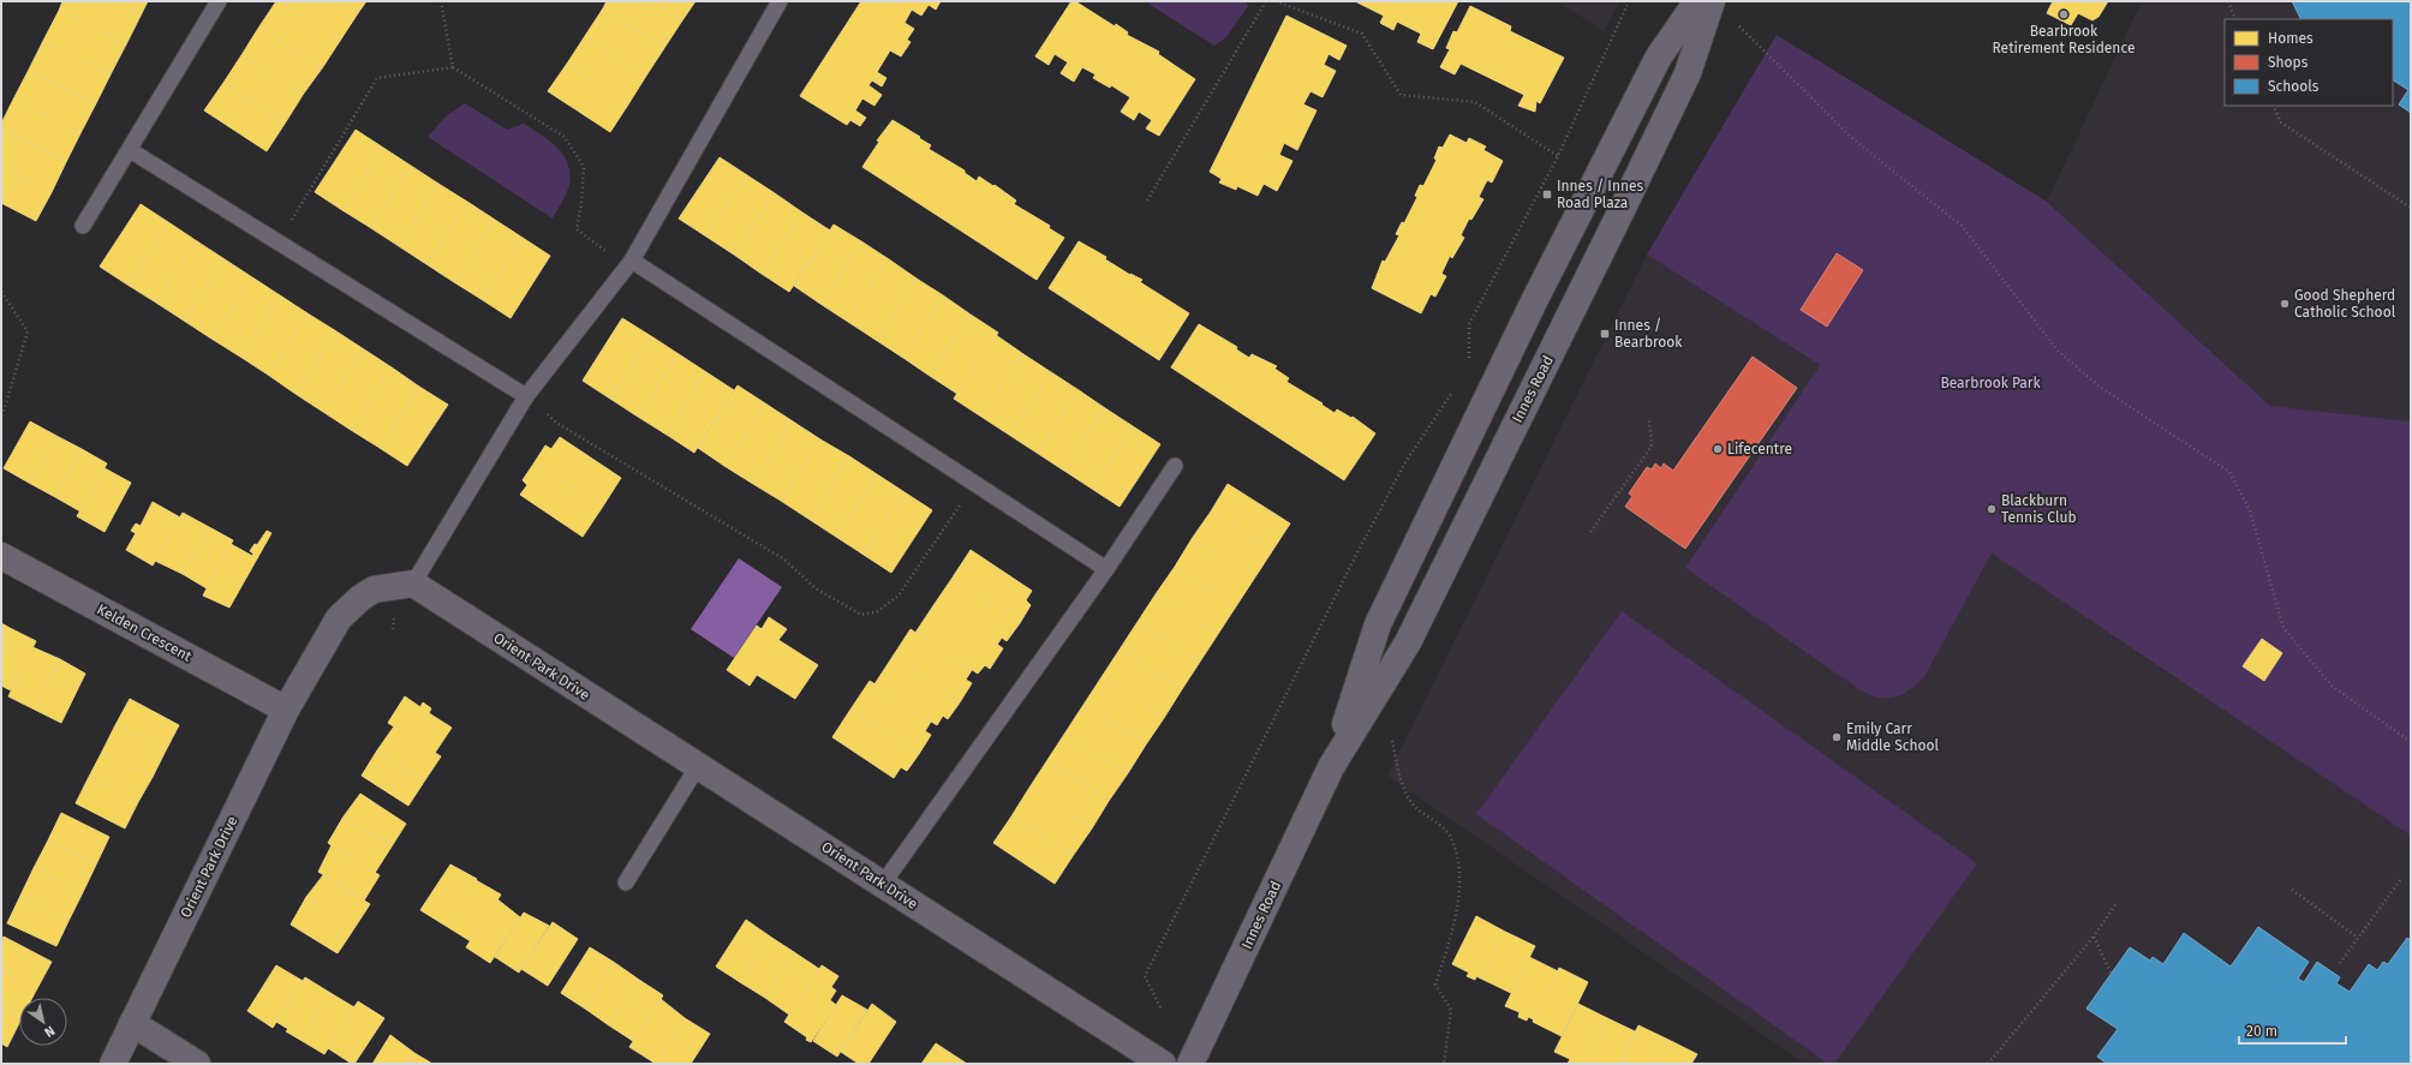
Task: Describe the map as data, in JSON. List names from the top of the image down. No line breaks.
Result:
{"streets":{"street":["Innes Road","Kelden Crescent","Orient Park Drive"]},"crossings":[["Kelden Crescent","Orient Park Drive"]],"parks":["Bearbrook Park"],"places":{"other":["Bearbrook Retirement Residence","Good Shepherd Catholic School","Lifecentre","Blackburn Tennis Club","Emily Carr Middle School"],"transit":["Innes / Innes Road Plaza","Innes / Bearbrook"]},"legend":["Homes","Shops","Schools"],"scale_bar":"20 m","north":"bottom right"}
